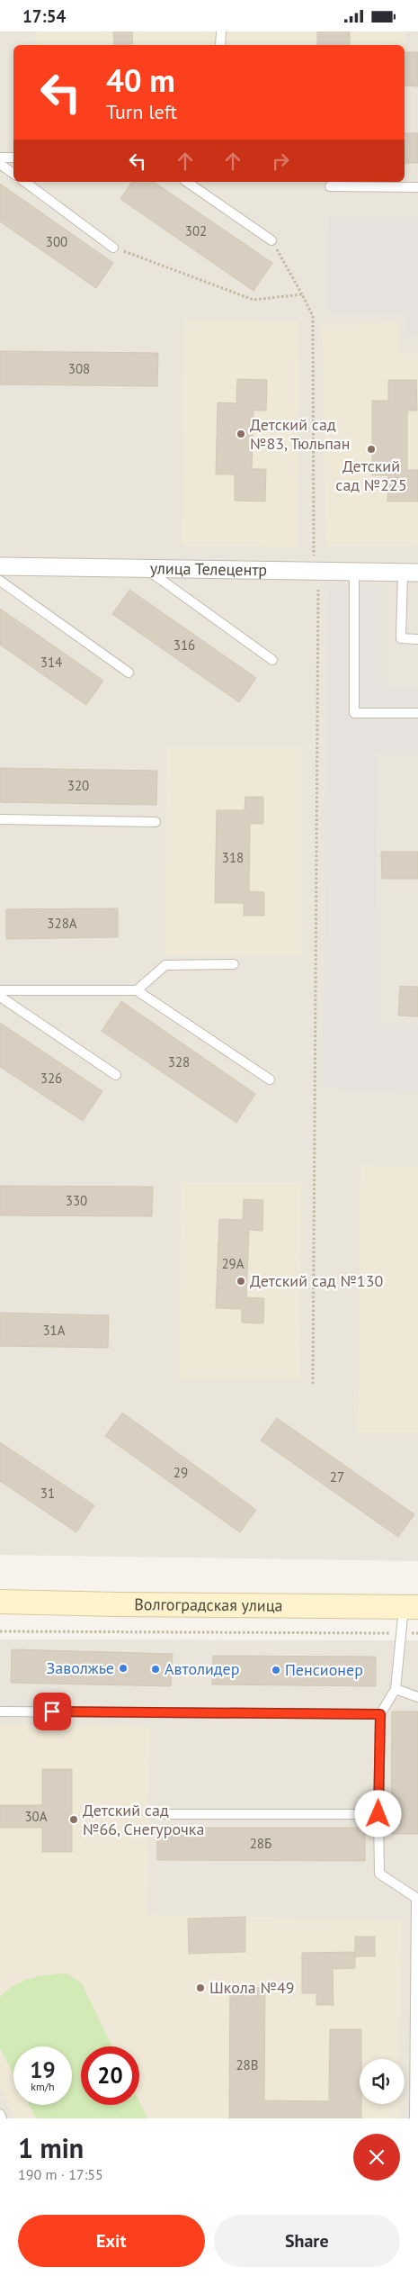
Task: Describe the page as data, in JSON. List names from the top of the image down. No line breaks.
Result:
{"streets":{"main road":["Волгоградская улица"],"street":["улица Телецентр"]},"places":["Детский сад №83, Тюльпан","Детский сад №225","Детский сад №130","Заволжье","Автолидер","Пенсионер","Детский сад №66, Снегурочка","Школа №49"],"house_numbers":["302","300","308","316","314","320","318","328А","328","326","330","29А","31А","29","27","31","30А","28Б","28В"],"page":{"status":"17:54","turn":["40 m","Turn left"],"speed":"19 km/h","limit":"20","heading":["1 min","190 m · 17:55"],"buttons":["Exit","Share"]}}
